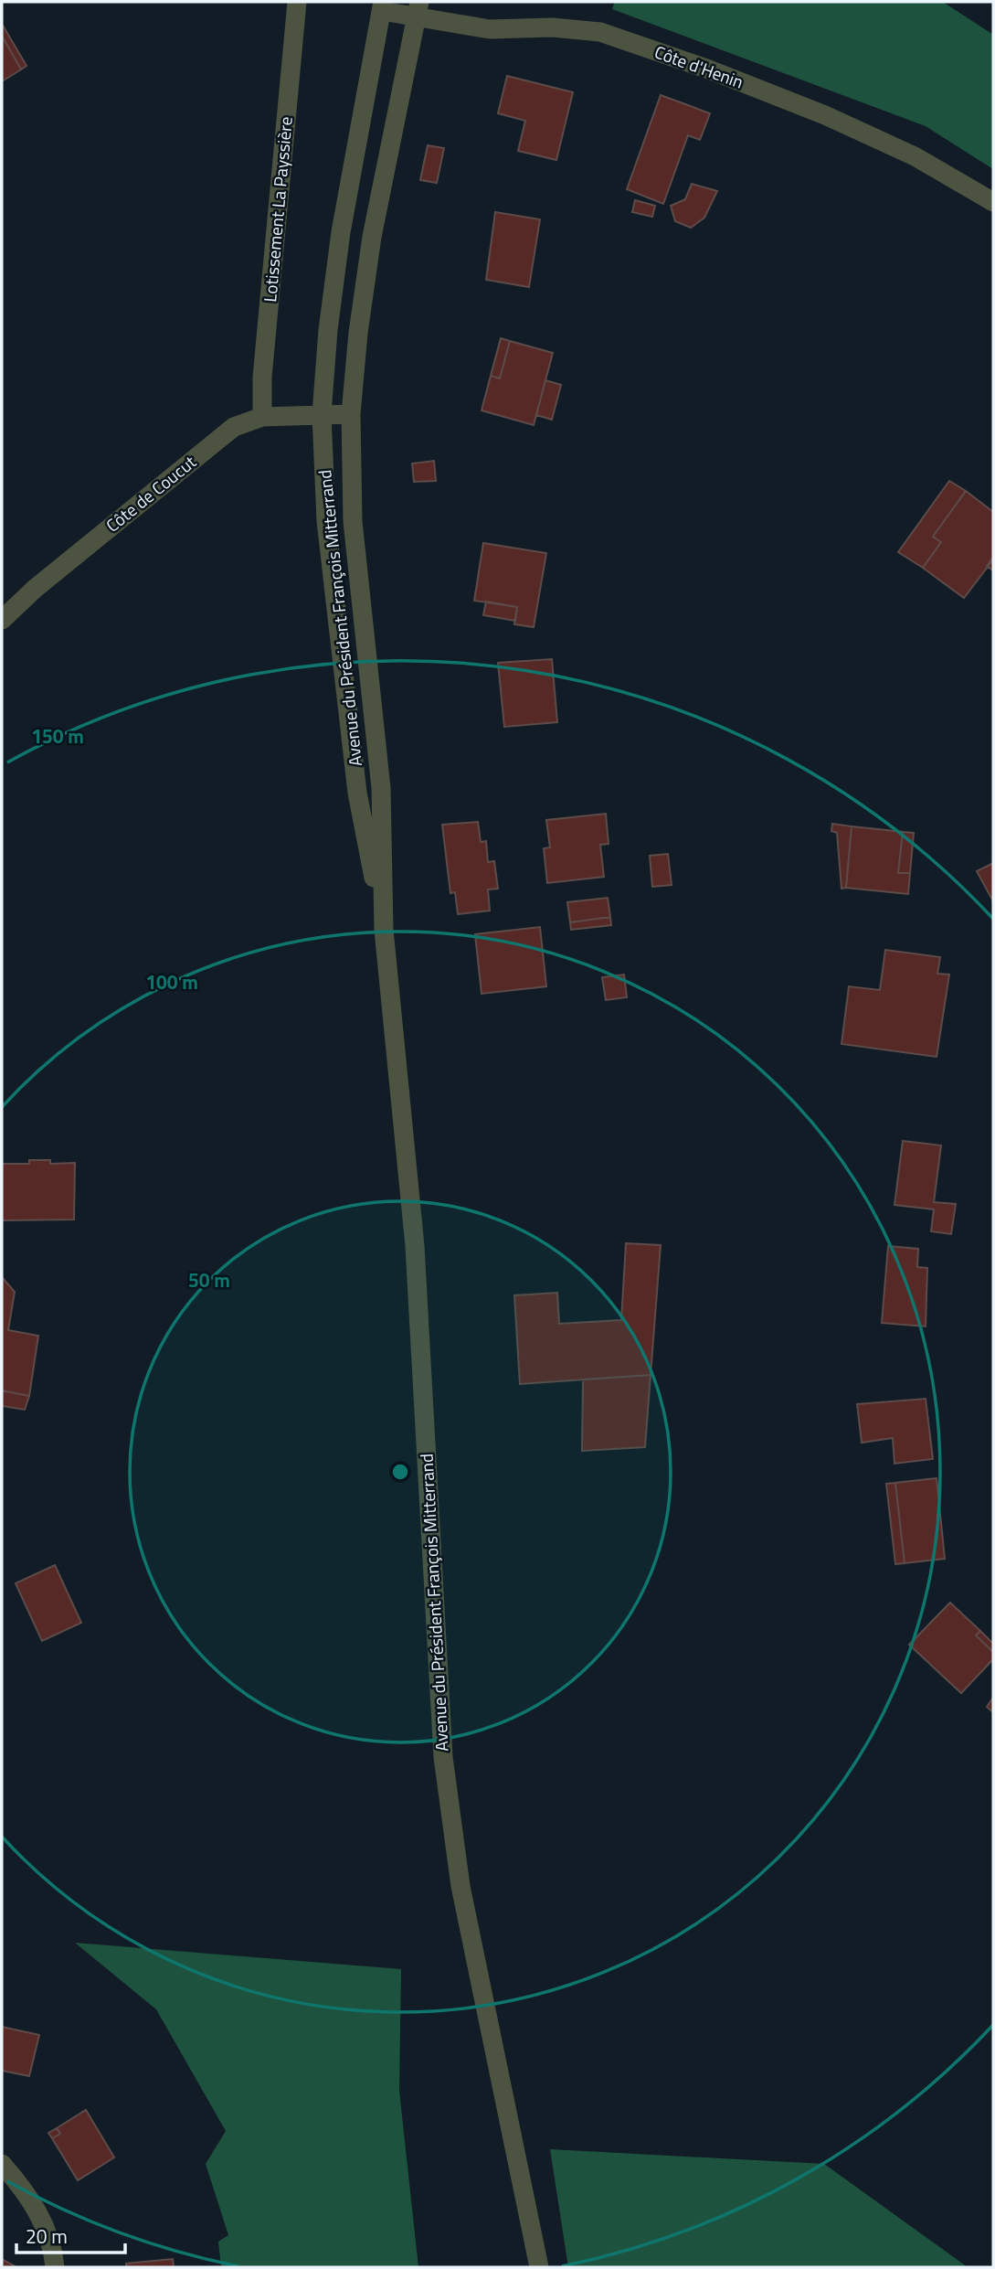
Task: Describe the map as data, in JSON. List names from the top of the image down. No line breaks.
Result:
{"streets":{"street":["Côte d'Henin","Lotissement La Payssière","Côte de Coucut","Avenue du Président François Mitterrand"]},"crossings":[["Côte d'Henin","Avenue du Président François Mitterrand"],["Lotissement La Payssière","Côte de Coucut"],["Côte de Coucut","Avenue du Président François Mitterrand"]],"scale_bar":"20 m","rings":["150 m","100 m","50 m"]}
